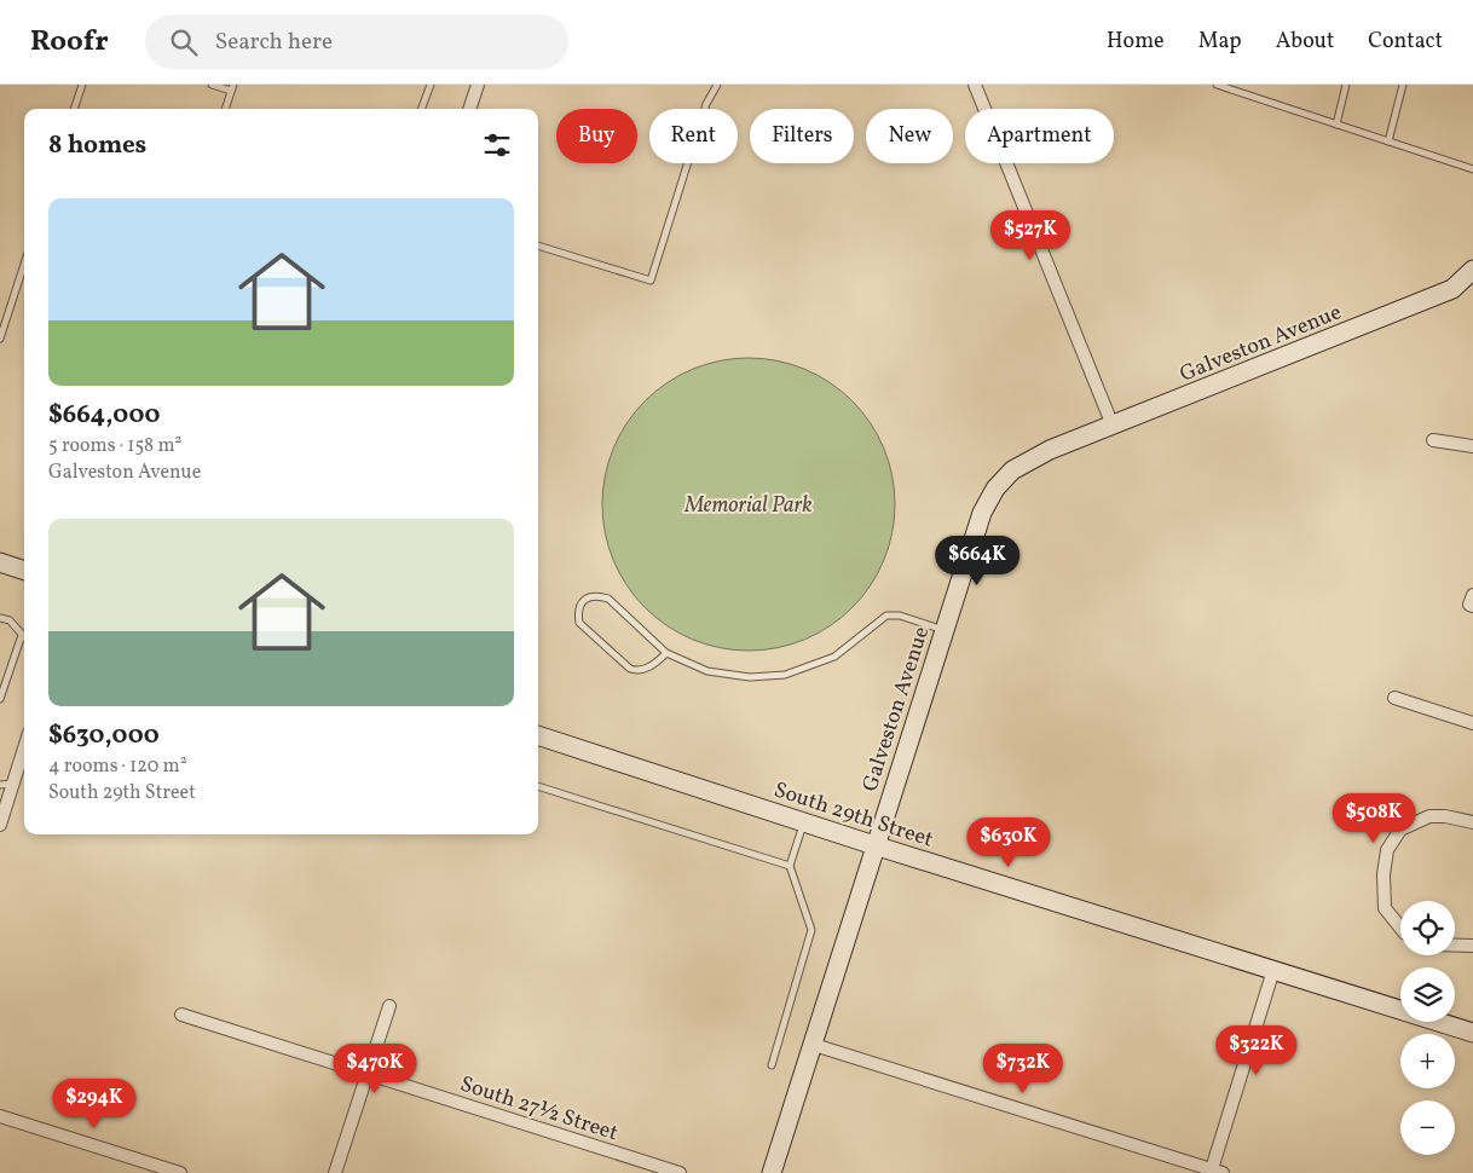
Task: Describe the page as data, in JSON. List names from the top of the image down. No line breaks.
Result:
{"streets":{"street":["Galveston Avenue","South 29th Street","South 27½ Street"]},"crossings":[["Galveston Avenue","South 29th Street"]],"parks":["Memorial Park"],"page":{"header":"Roofr","search":"Search here","nav":["Home","Map","About","Contact"],"chip":["Buy","Rent","Filters","New","Apartment"],"heading":"8 homes","list":[{"name":"$664,000","note":"5 rooms · 158 m² · Galveston Avenue"},{"name":"$630,000","note":"4 rooms · 120 m² · South 29th Street"}],"price":["$527K","$664K","$508K","$630K","$322K","$470K","$732K","$294K"],"map_buttons":["+","−"]}}
